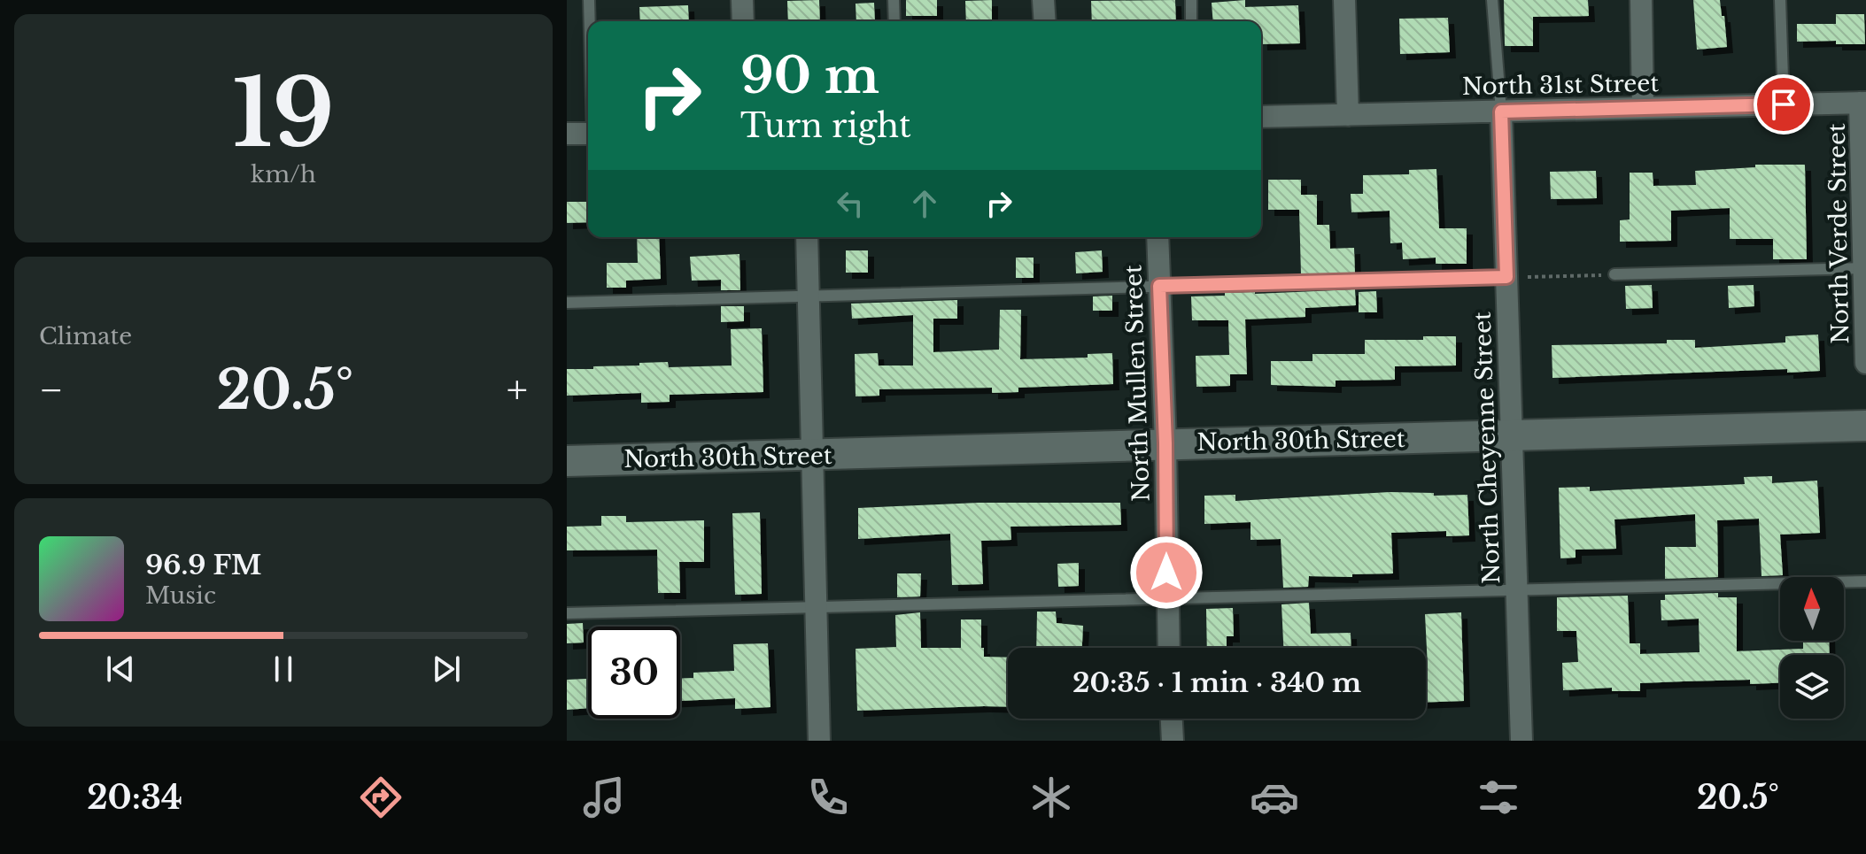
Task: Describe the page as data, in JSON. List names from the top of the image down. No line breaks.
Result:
{"streets":{"main road":["North 30th Street"],"street":["North 31st Street","North Verde Street","North Mullen Street","North Cheyenne Street"]},"crossings":[["North 31st Street","North Verde Street"],["North 31st Street","North Cheyenne Street"],["North Mullen Street","North 30th Street"],["North 30th Street","North Cheyenne Street"]],"north":"top","page":{"tile":[["19","km/h"],"Climate"],"turn":["90 m","Turn right"],"heat":["−","20.5°","+"],"song":["96.9 FM","Music"],"limit":"30","trip":"20:35 · 1 min · 340 m","tabs":["20:34","20.5°"]}}
